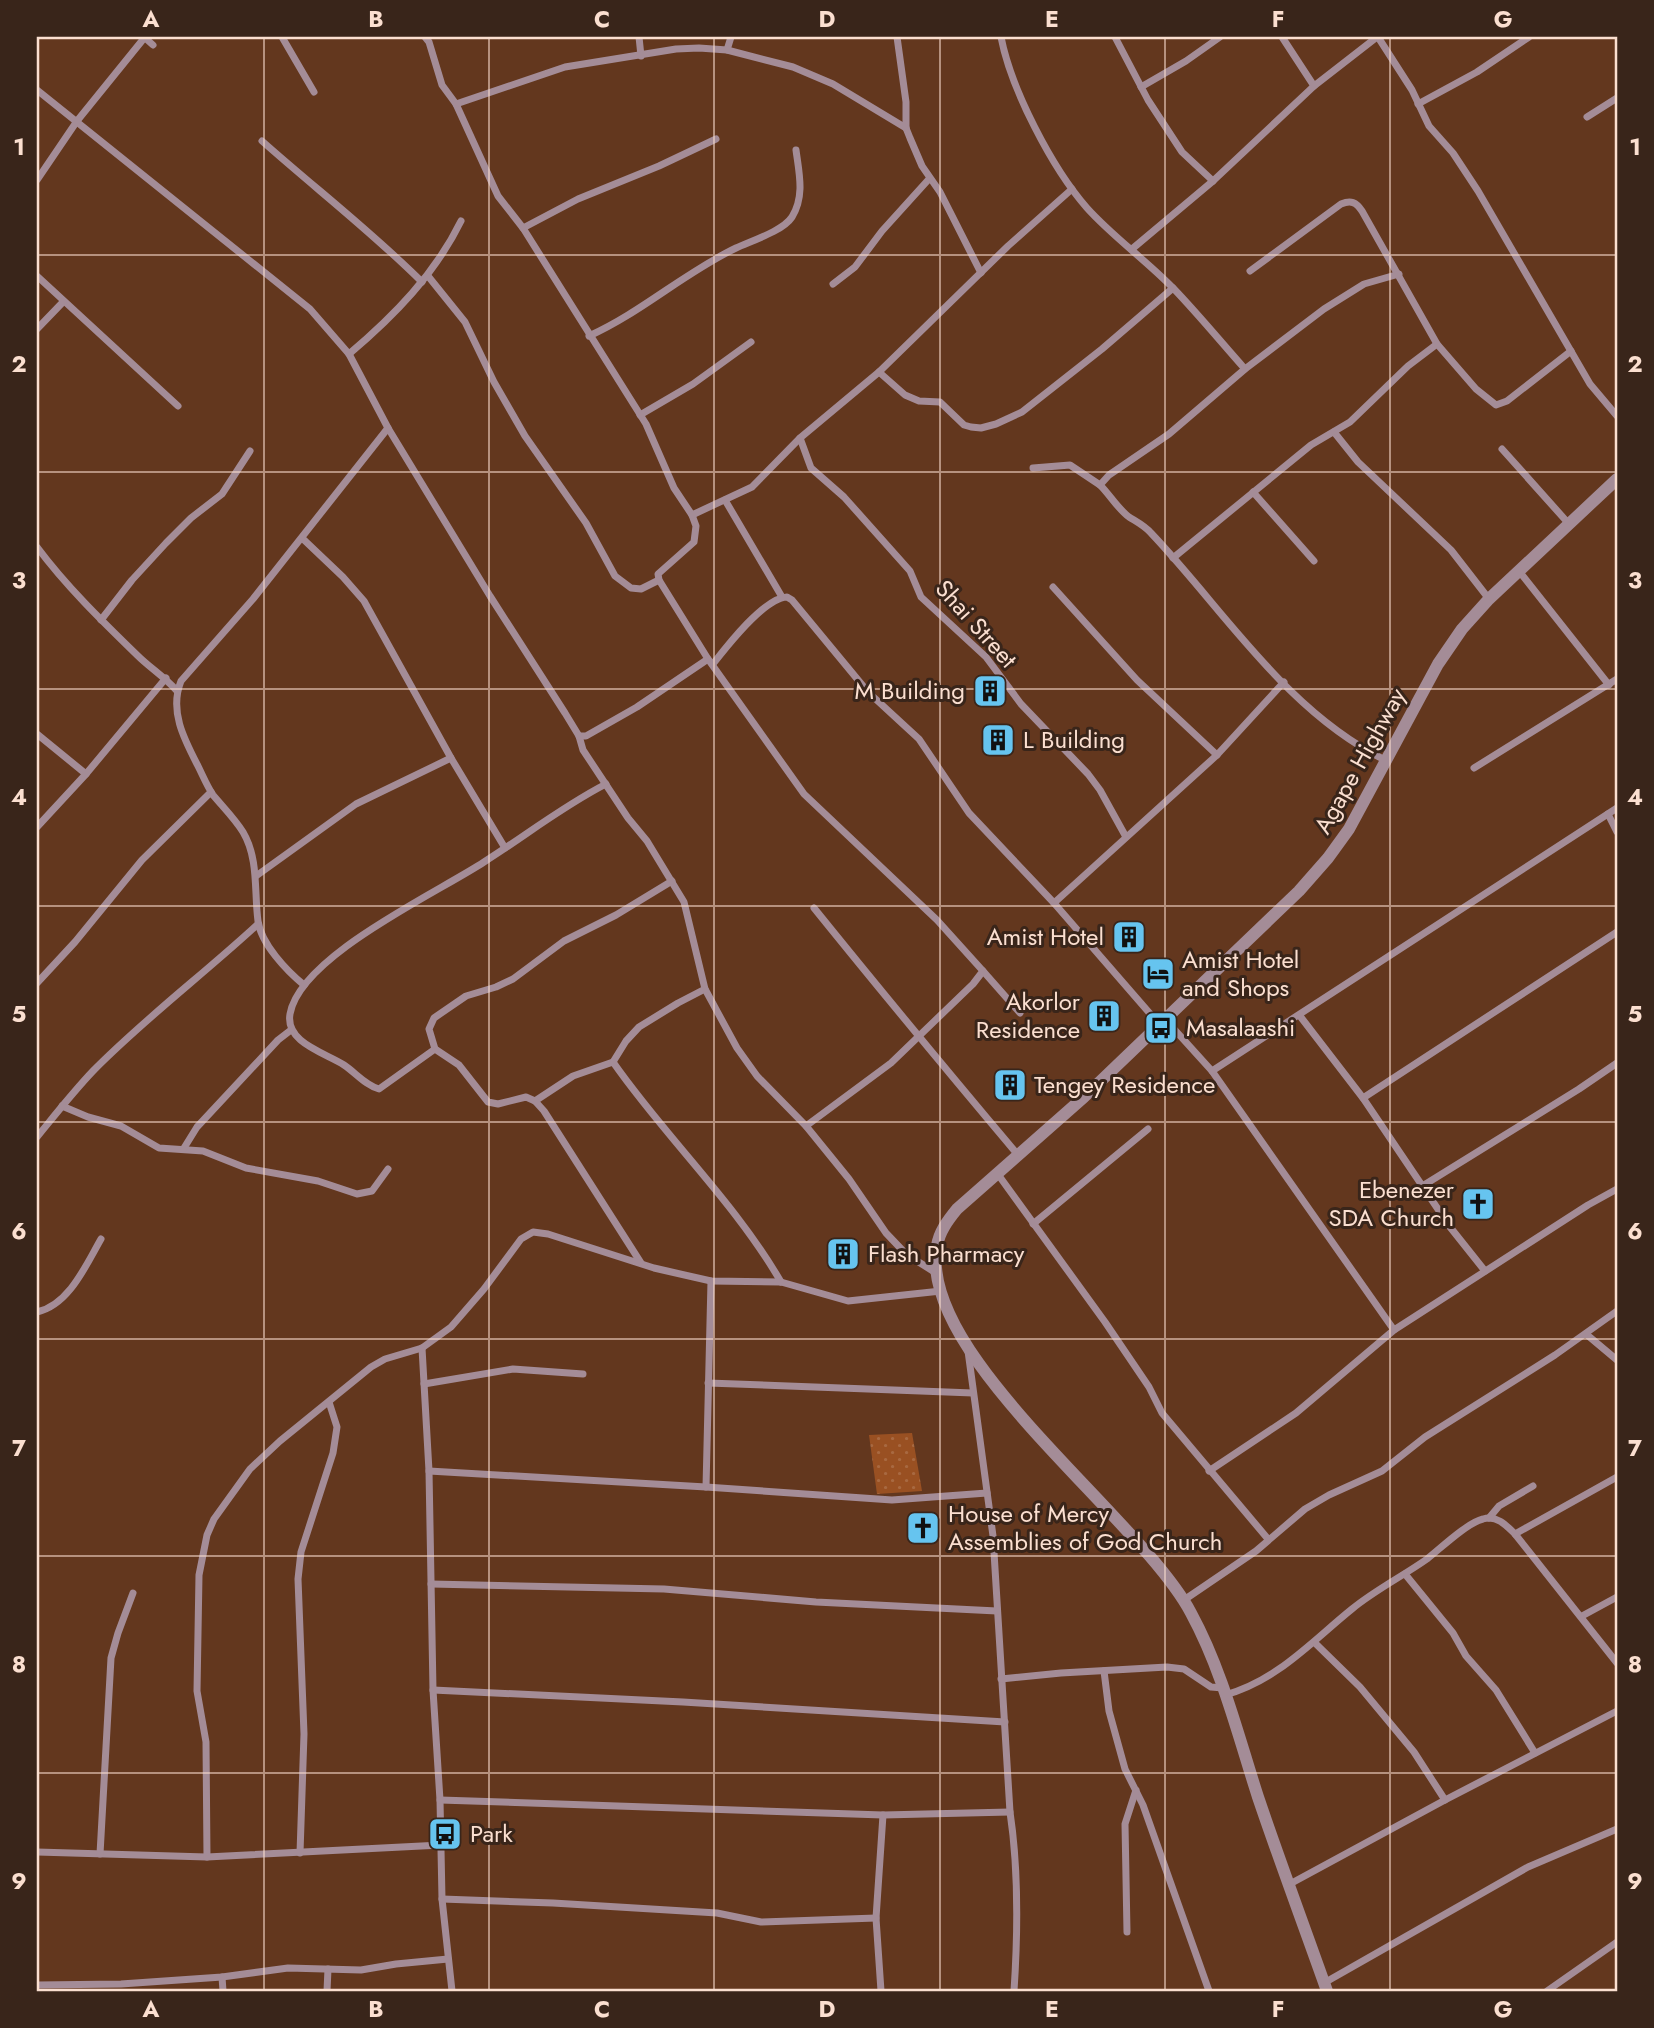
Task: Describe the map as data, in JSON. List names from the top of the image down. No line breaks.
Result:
{"streets":{"street":["Shai Street","Agape Highway"]},"places":{"building":["M Building","L Building","Amist Hotel","Akorlor Residence","Tengey Residence","Flash Pharmacy"],"hotel":["Amist Hotel and Shops"],"bus stop":["Masalaashi","Park"],"church":["Ebenezer SDA Church","House of Mercy Assemblies of God Church"]},"grid":{"columns":["A","B","C","D","E","F","G"],"rows":["1","2","3","4","5","6","7","8","9"]}}
